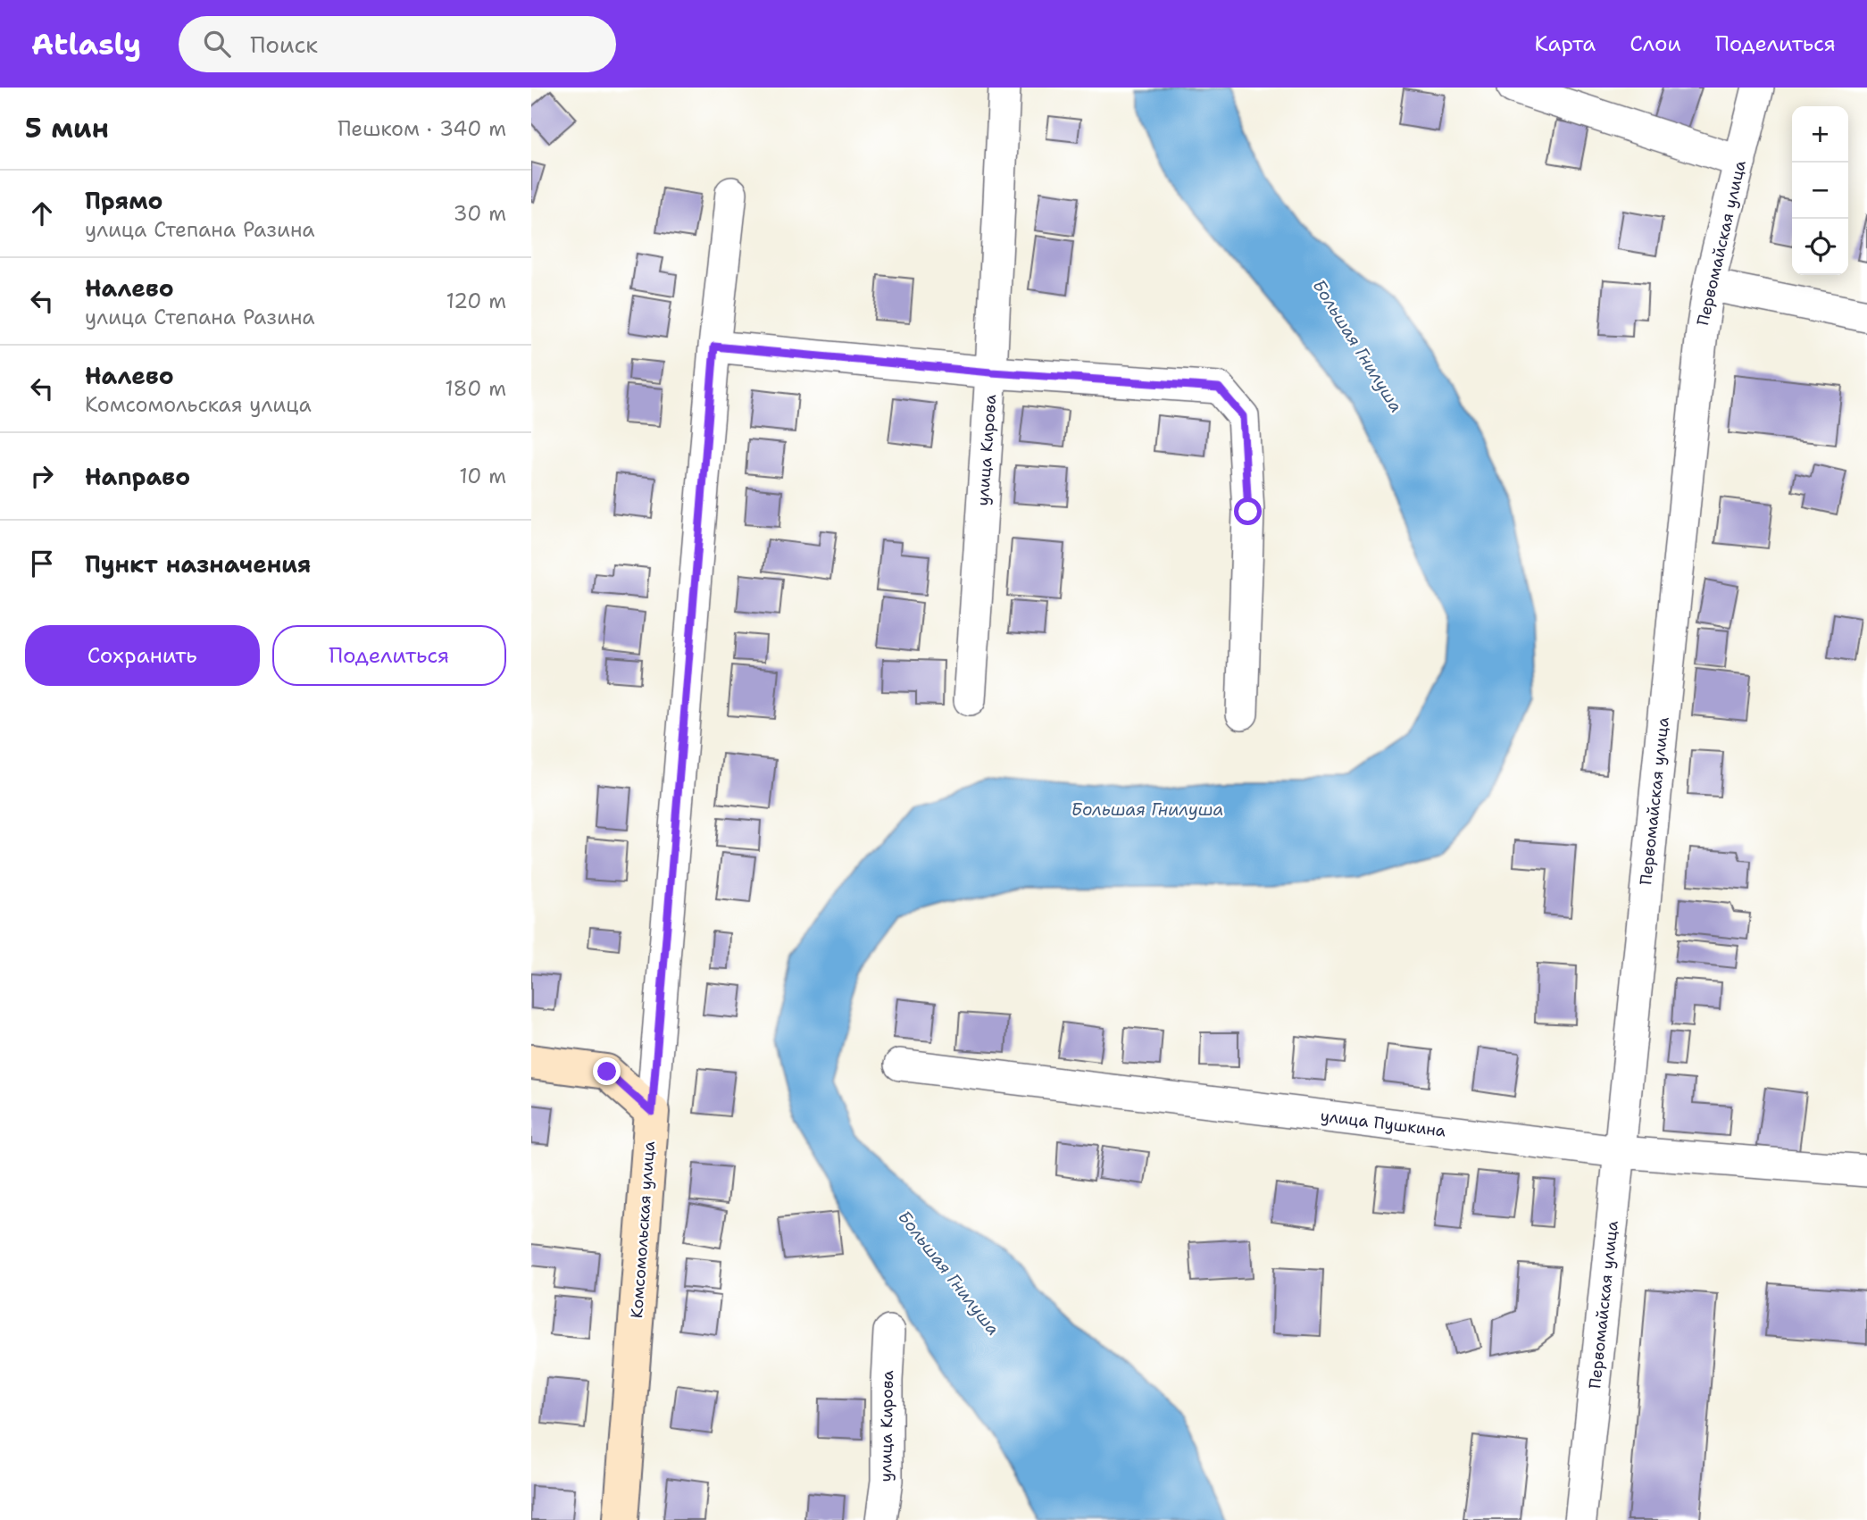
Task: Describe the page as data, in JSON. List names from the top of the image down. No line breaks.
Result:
{"streets":{"main road":["Комсомольская улица"],"street":["Первомайская улица","улица Кирова","улица Пушкина"]},"crossings":[["Первомайская улица","улица Пушкина"]],"water":["Большая Гнилуша"],"page":{"header":"Atlasly","search":"Поиск","nav":["Карта","Слои","Поделиться"],"heading":["5 мин","Пешком · 340 m"],"map_buttons":["+","−"],"list":[["Прямо","улица Степана Разина","30 m"],["Налево","улица Степана Разина","120 m"],["Налево","Комсомольская улица","180 m"],["Направо","10 m"],"Пункт назначения"],"buttons":["Сохранить","Поделиться"]}}
